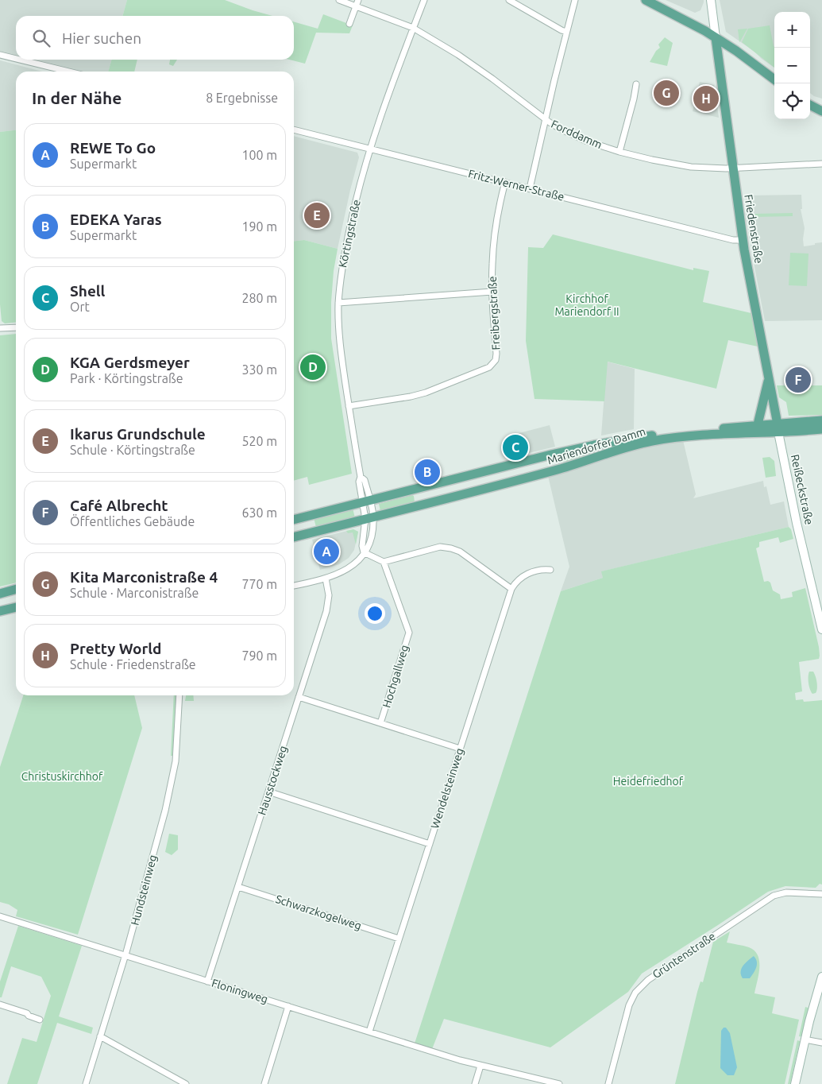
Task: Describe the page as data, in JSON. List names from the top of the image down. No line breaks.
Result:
{"streets":{"main road":["Friedenstraße","Mariendorfer Damm","Reißeckstraße"],"street":["Forddamm","Fritz-Werner-Straße","Körtingstraße","Freibergstraße","Hochgallweg","Hausstockweg","Wendelsteinweg","Hundsteinweg","Schwarzkogelweg","Grüntenstraße","Floningweg"]},"crossings":[["Forddamm","Friedenstraße"],["Forddamm","Körtingstraße"],["Fritz-Werner-Straße","Friedenstraße"],["Fritz-Werner-Straße","Körtingstraße"],["Fritz-Werner-Straße","Freibergstraße"],["Friedenstraße","Mariendorfer Damm"],["Friedenstraße","Reißeckstraße"],["Körtingstraße","Freibergstraße"],["Körtingstraße","Mariendorfer Damm"],["Mariendorfer Damm","Reißeckstraße"],["Hausstockweg","Schwarzkogelweg"],["Hausstockweg","Floningweg"],["Wendelsteinweg","Schwarzkogelweg"],["Wendelsteinweg","Floningweg"],["Hundsteinweg","Floningweg"]],"parks":["Kirchhof Mariendorf II","Christuskirchhof","Heidefriedhof"],"page":{"map_buttons":["+","−"],"search":"Hier suchen","heading":["In der Nähe","8 Ergebnisse"],"pins":["G","H","E","D","F","C","B","A"],"list":[{"mark":"A","name":"REWE To Go","note":"Supermarkt","value":"100 m"},{"mark":"B","name":"EDEKA Yaras","note":"Supermarkt","value":"190 m"},{"mark":"C","name":"Shell","note":"Ort","value":"280 m"},{"mark":"D","name":"KGA Gerdsmeyer","note":"Park · Körtingstraße","value":"330 m"},{"mark":"E","name":"Ikarus Grundschule","note":"Schule · Körtingstraße","value":"520 m"},{"mark":"F","name":"Café Albrecht","note":"Öffentliches Gebäude","value":"630 m"},{"mark":"G","name":"Kita Marconistraße 4","note":"Schule · Marconistraße","value":"770 m"},{"mark":"H","name":"Pretty World","note":"Schule · Friedenstraße","value":"790 m"}]}}
